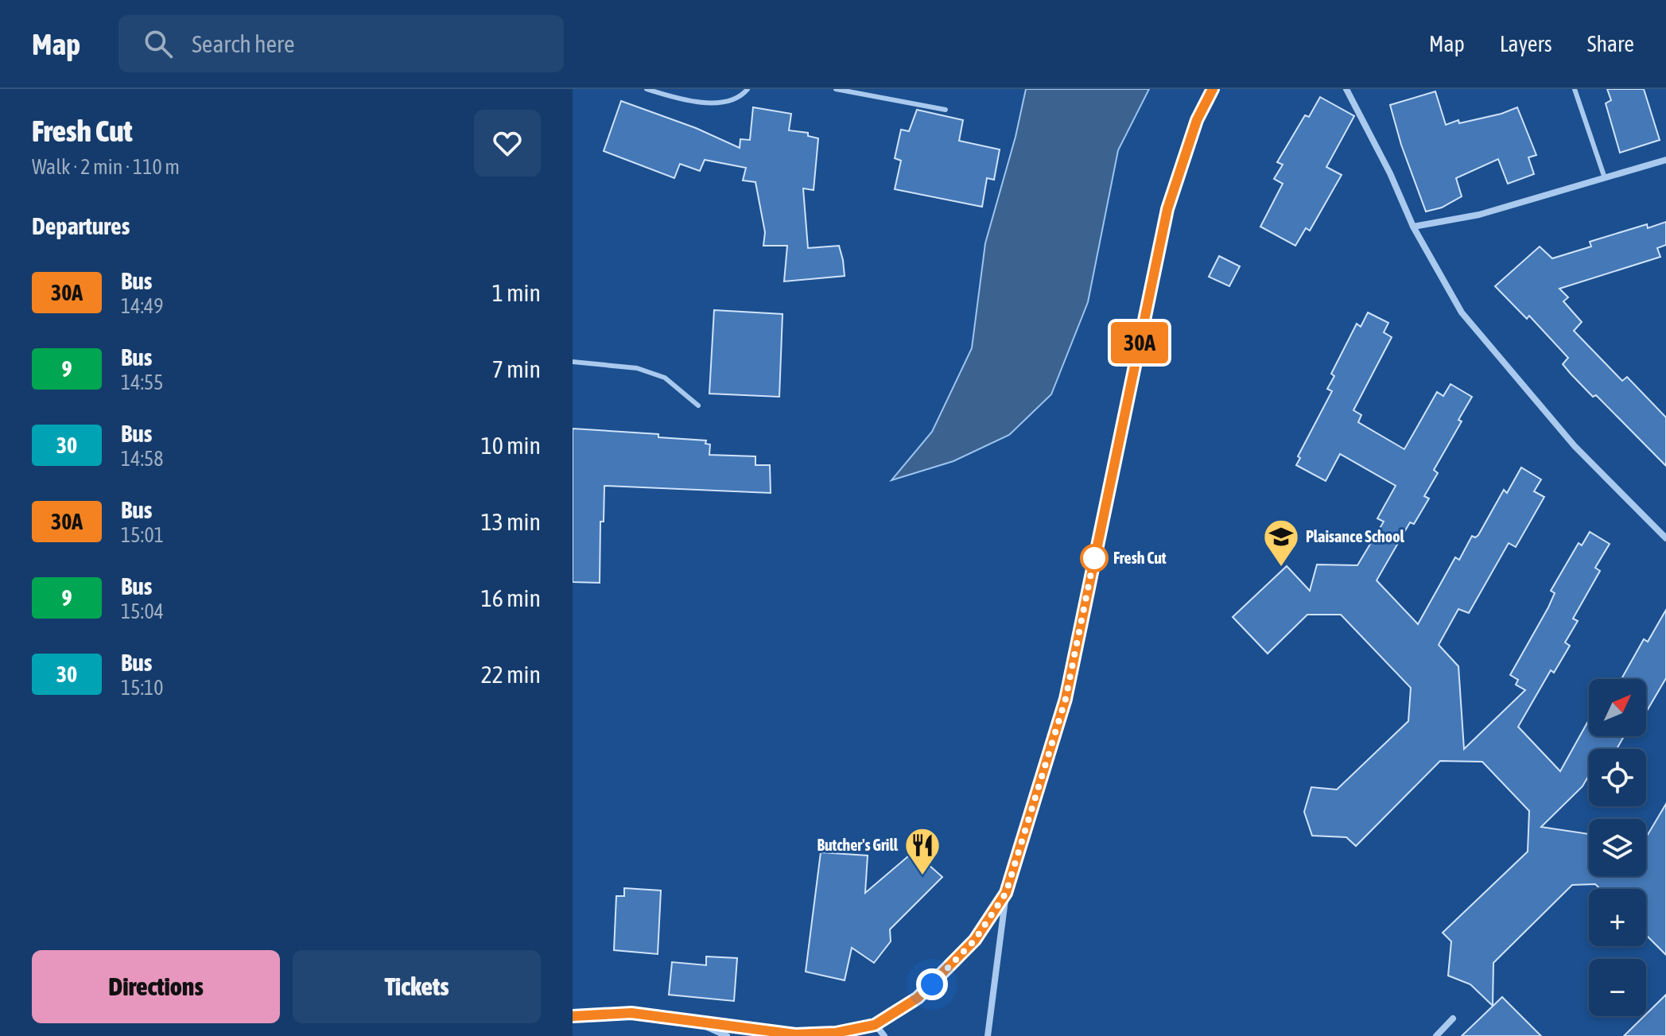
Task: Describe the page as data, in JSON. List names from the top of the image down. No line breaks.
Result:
{"places":{"other":["Fresh Cut"],"school or university":["Plaisance School"],"restaurant":["Butcher's Grill"]},"lines":["bus line 30A"],"north":"top right","page":{"header":"Map","search":"Search here","nav":["Map","Layers","Share"],"heading":[["Fresh Cut","Walk · 2 min · 110 m"],"Departures"],"on_map":"30A","list":[{"mark":"30A","name":"Bus","note":"14:49","value":"1 min"},{"mark":"9","name":"Bus","note":"14:55","value":"7 min"},{"mark":"30","name":"Bus","note":"14:58","value":"10 min"},{"mark":"30A","name":"Bus","note":"15:01","value":"13 min"},{"mark":"9","name":"Bus","note":"15:04","value":"16 min"},{"mark":"30","name":"Bus","note":"15:10","value":"22 min"}],"map_buttons":["+","−"],"buttons":["Directions","Tickets"]}}
